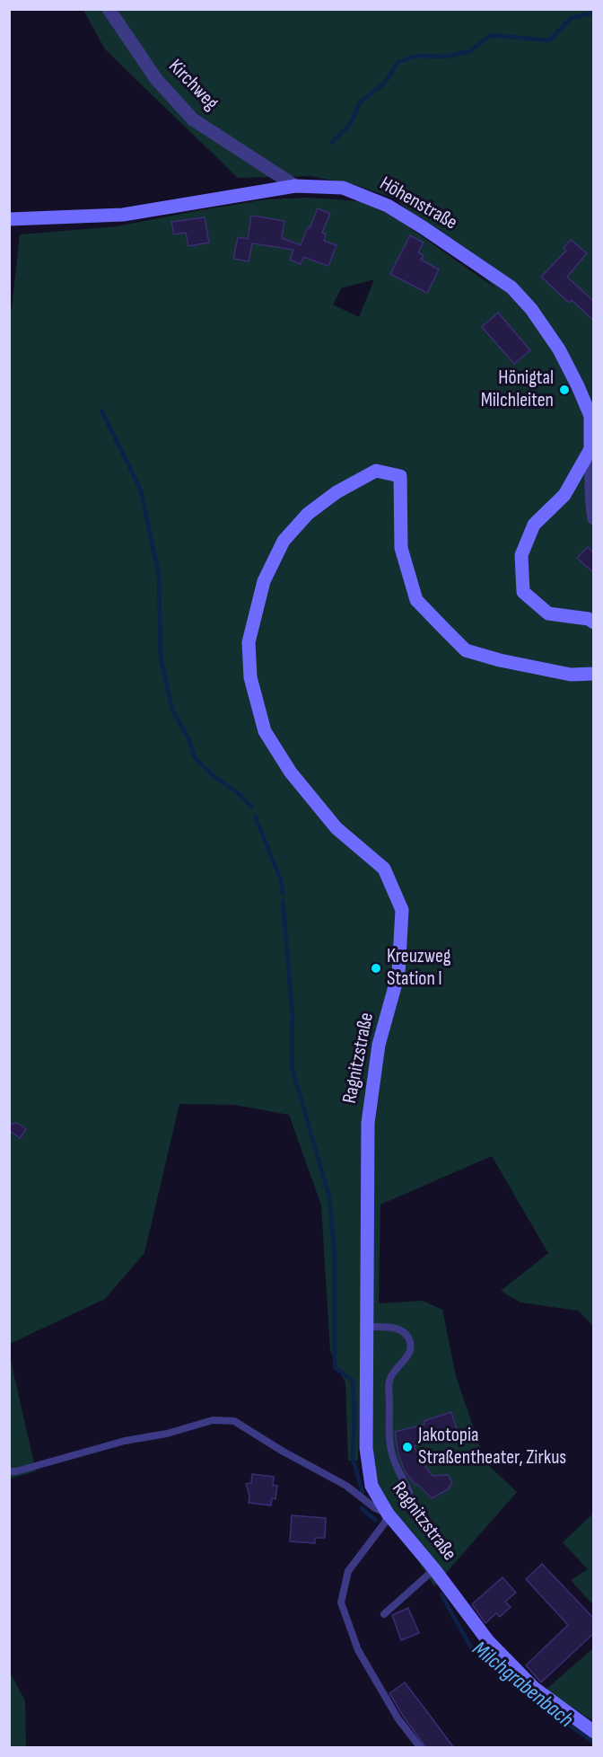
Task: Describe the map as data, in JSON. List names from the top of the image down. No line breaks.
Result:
{"streets":{"main road":["Höhenstraße","Ragnitzstraße"],"street":["Kirchweg"]},"crossings":[["Kirchweg","Höhenstraße"]],"water":["Milchgrabenbach"],"places":["Hönigtal Milchleiten","Kreuzweg Station I","Jakotopia Straßentheater, Zirkus"]}
